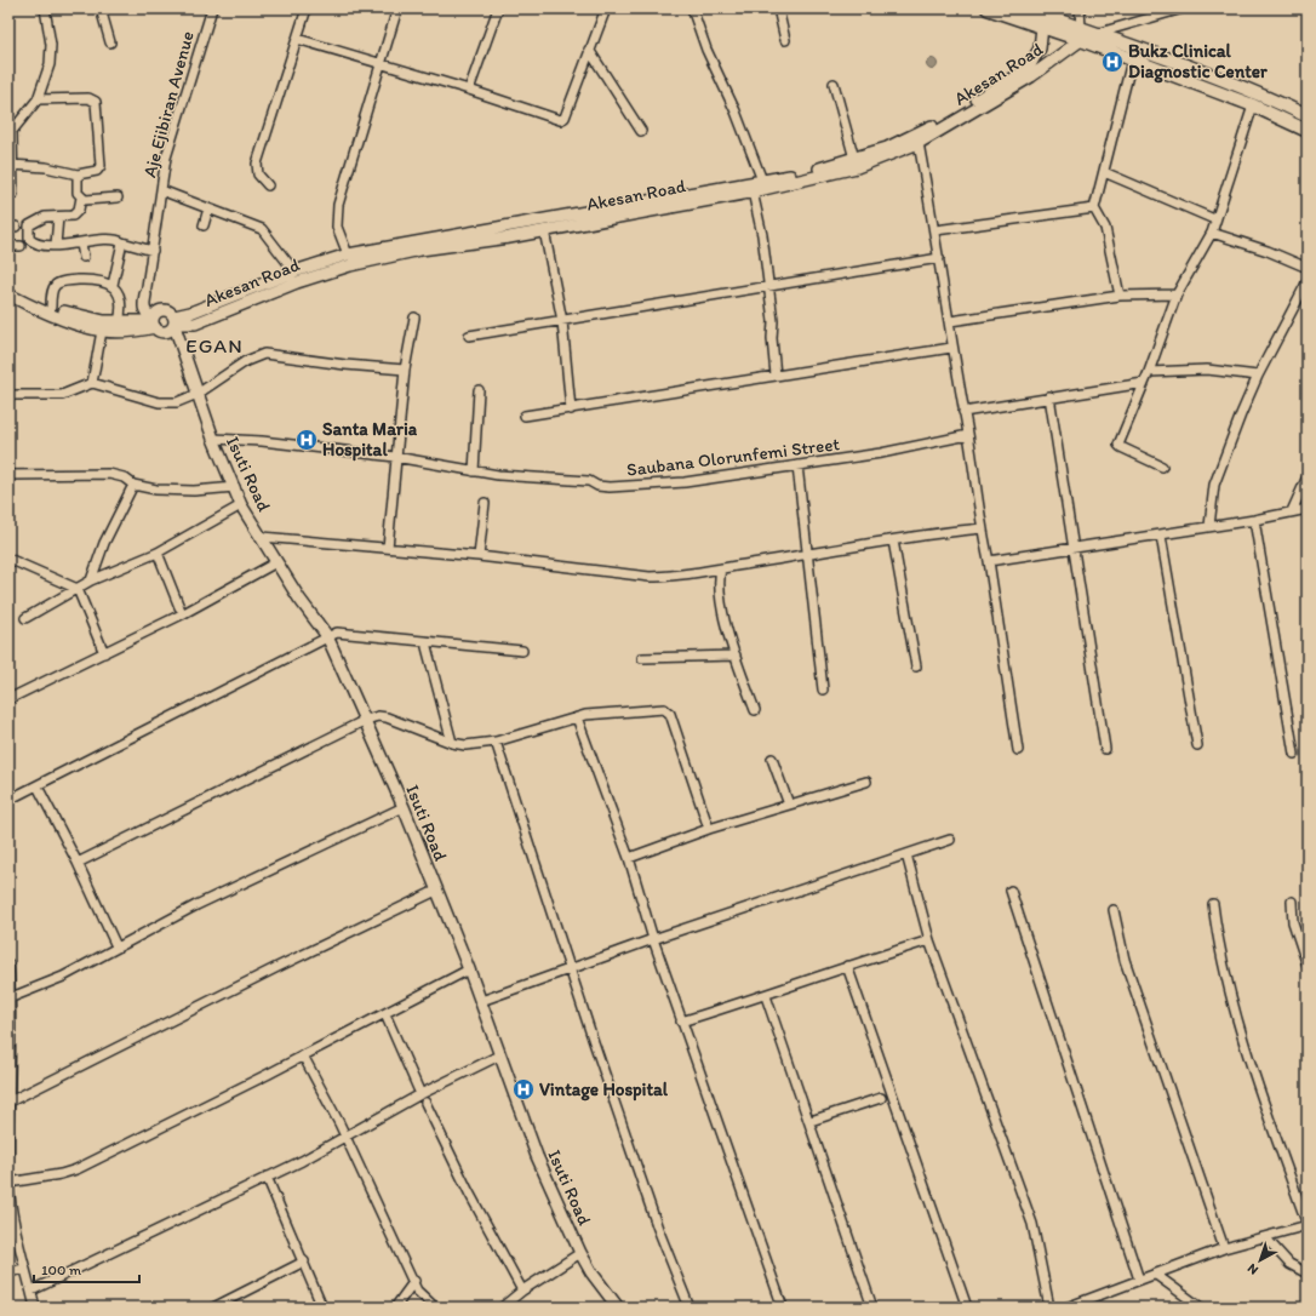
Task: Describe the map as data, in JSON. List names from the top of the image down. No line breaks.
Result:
{"streets":{"street":["Akesan Road","Aje Ejibiran Avenue","Saubana Olorunfemi Street","Isuti Road"]},"crossings":[["Akesan Road","Isuti Road"],["Saubana Olorunfemi Street","Isuti Road"]],"districts":["EGAN"],"places":{"hospital":["Bukz Clinical Diagnostic Center","Santa Maria Hospital","Vintage Hospital"]},"scale_bar":"100 m","north":"bottom left"}
